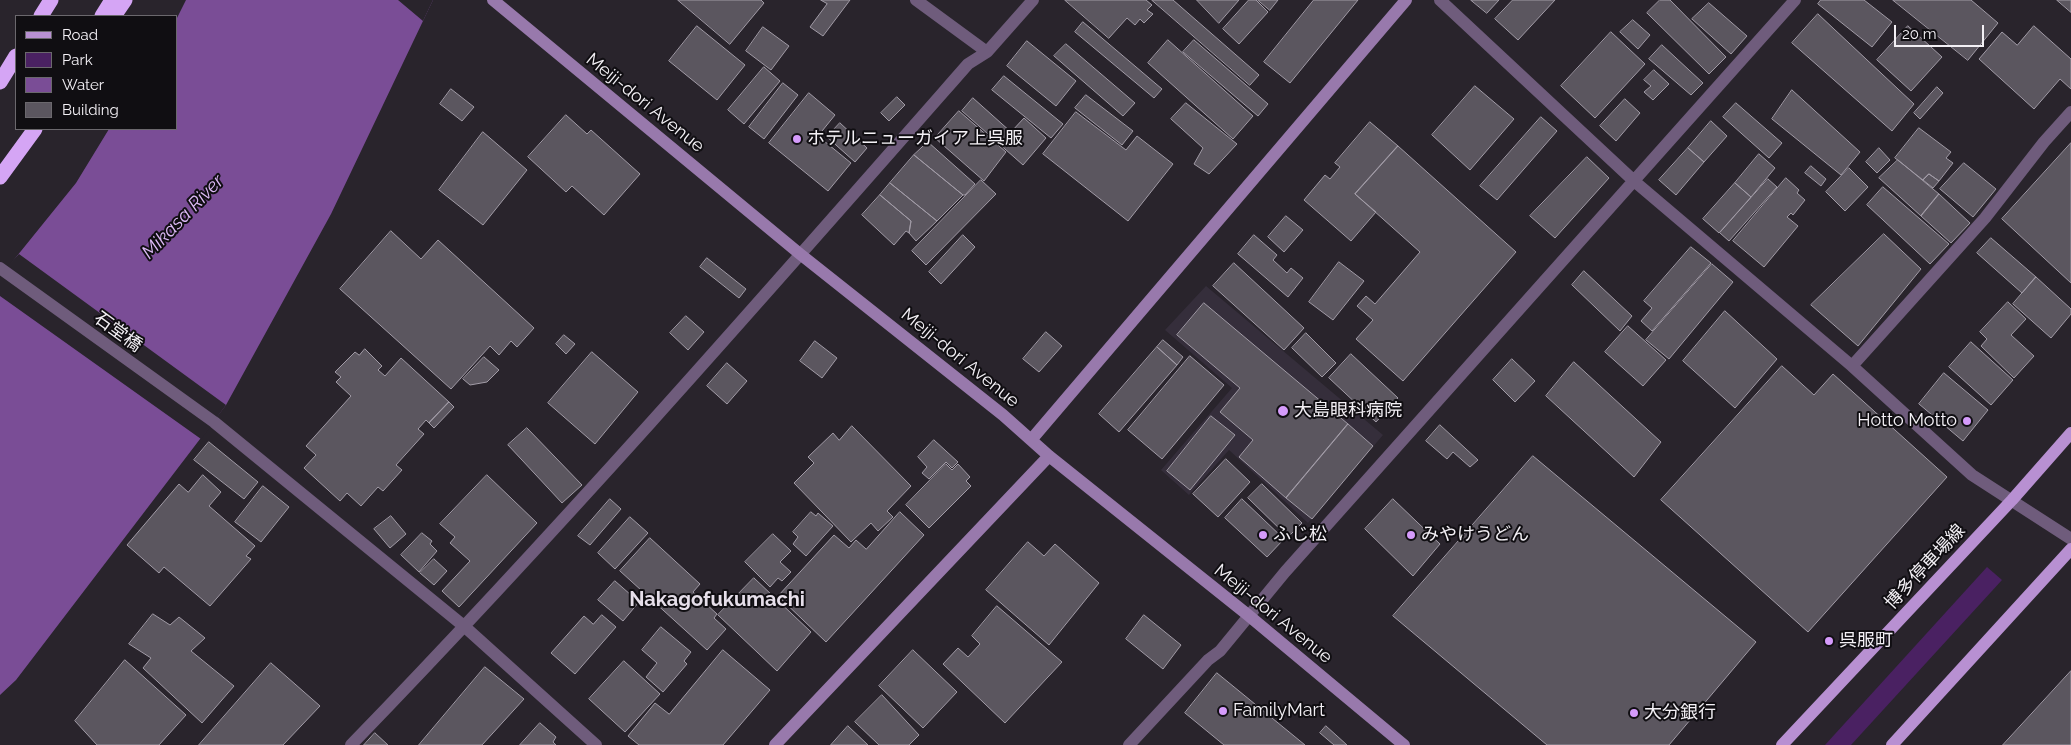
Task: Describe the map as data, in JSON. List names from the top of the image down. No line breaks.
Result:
{"streets":{"main road":["博多停車場線"],"street":["Meiji-dori Avenue","石堂橋"]},"districts":["Nakagofukumachi"],"water":["Mikasa River"],"places":["ホテルニューガイア上呉服","大島眼科病院","Hotto Motto","ふじ松","みやけうどん","呉服町","FamilyMart","大分銀行"],"legend":["Road","Park","Water","Building"],"scale_bar":"20 m"}
